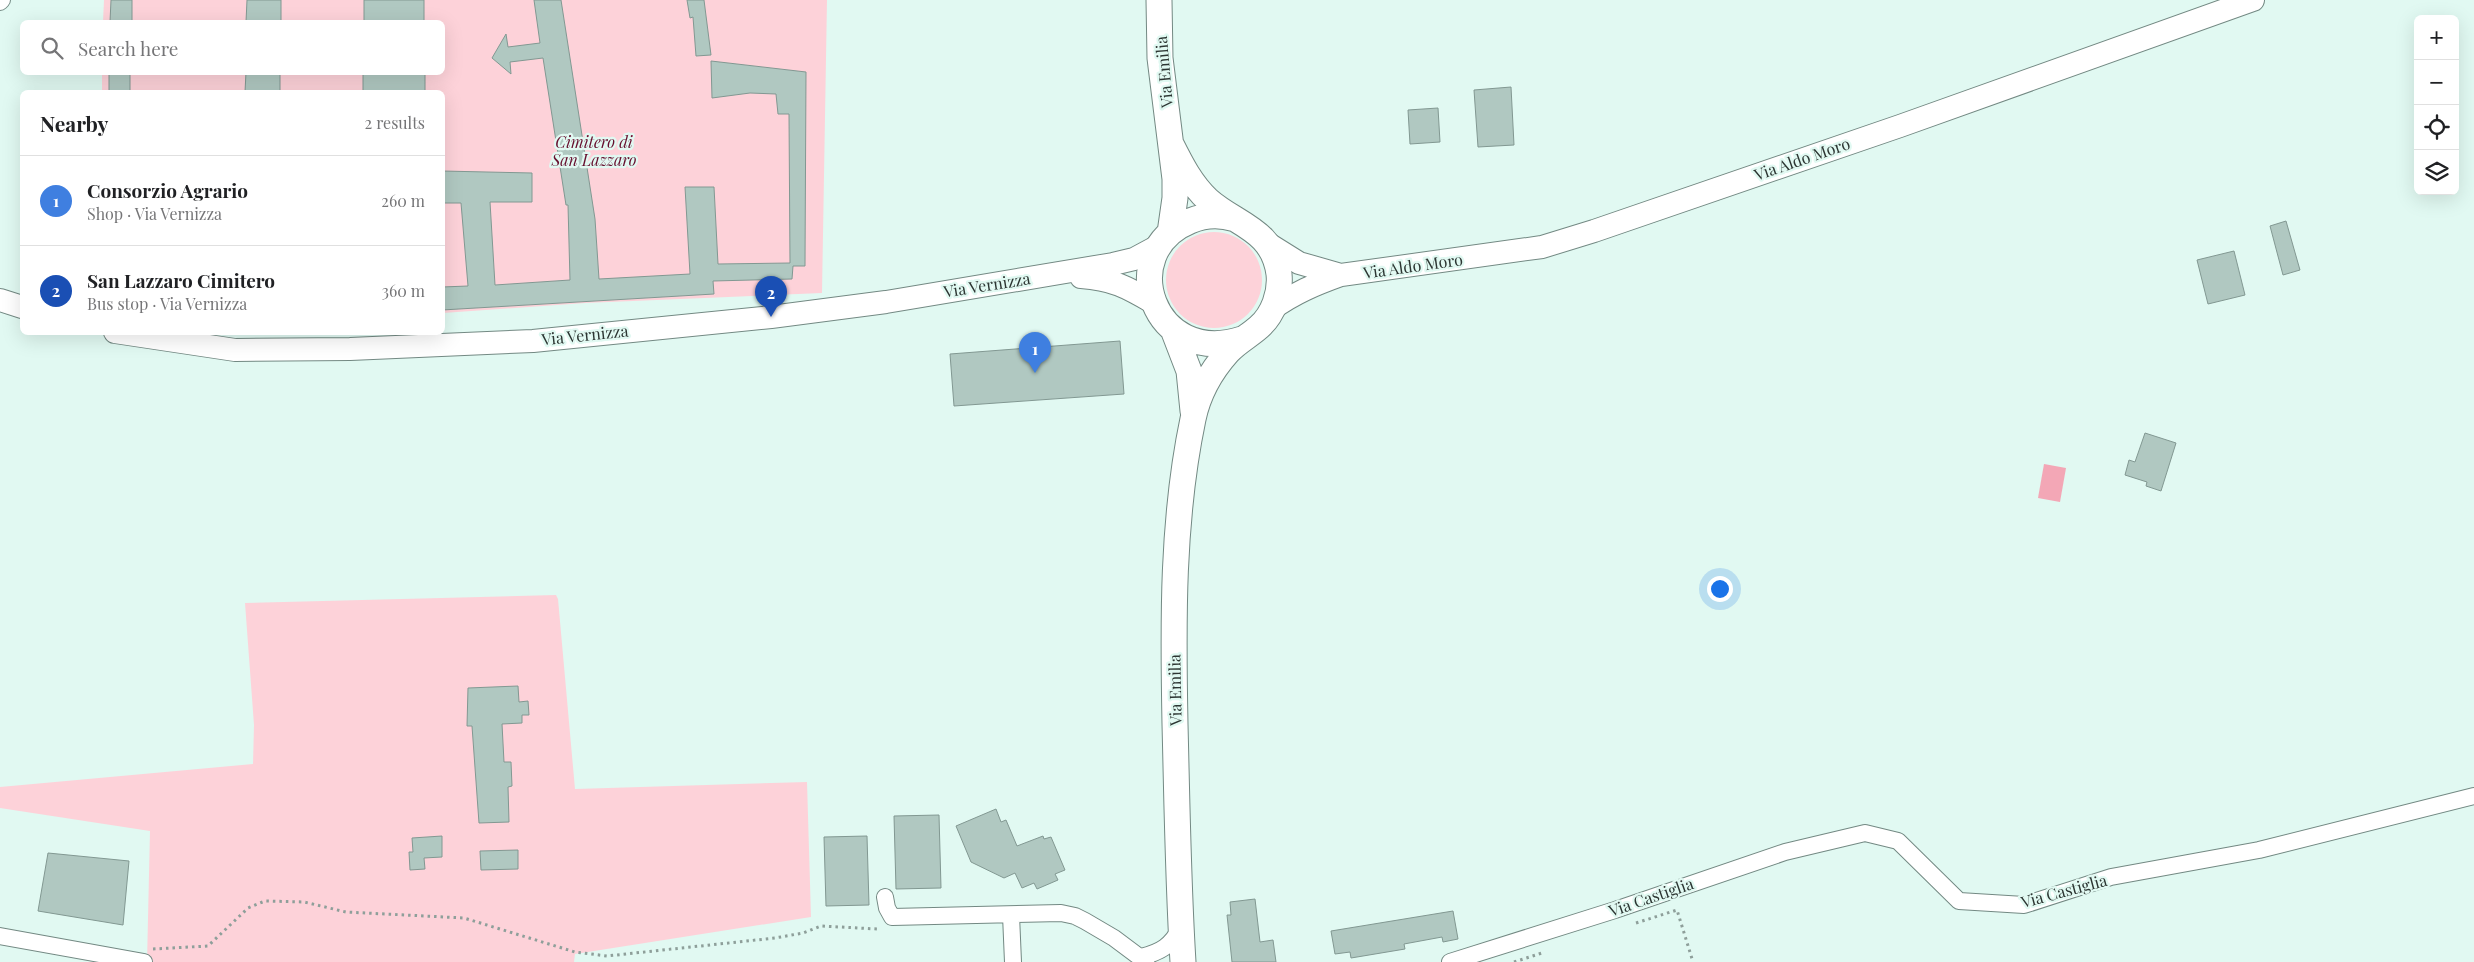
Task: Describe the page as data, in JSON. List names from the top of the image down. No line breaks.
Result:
{"streets":{"main road":["Via Emilia"],"street":["Via Aldo Moro","Via Vernizza","Via Castiglia"]},"crossings":[["Via Emilia","Via Aldo Moro"],["Via Emilia","Via Vernizza"],["Via Aldo Moro","Via Vernizza"]],"parks":["Cimitero di San Lazzaro"],"page":{"map_buttons":["+","−"],"search":"Search here","heading":["Nearby","2 results"],"list":[{"mark":"1","name":"Consorzio Agrario","note":"Shop · Via Vernizza","value":"260 m"},{"mark":"2","name":"San Lazzaro Cimitero","note":"Bus stop · Via Vernizza","value":"360 m"}],"pins":["2","1"]}}
